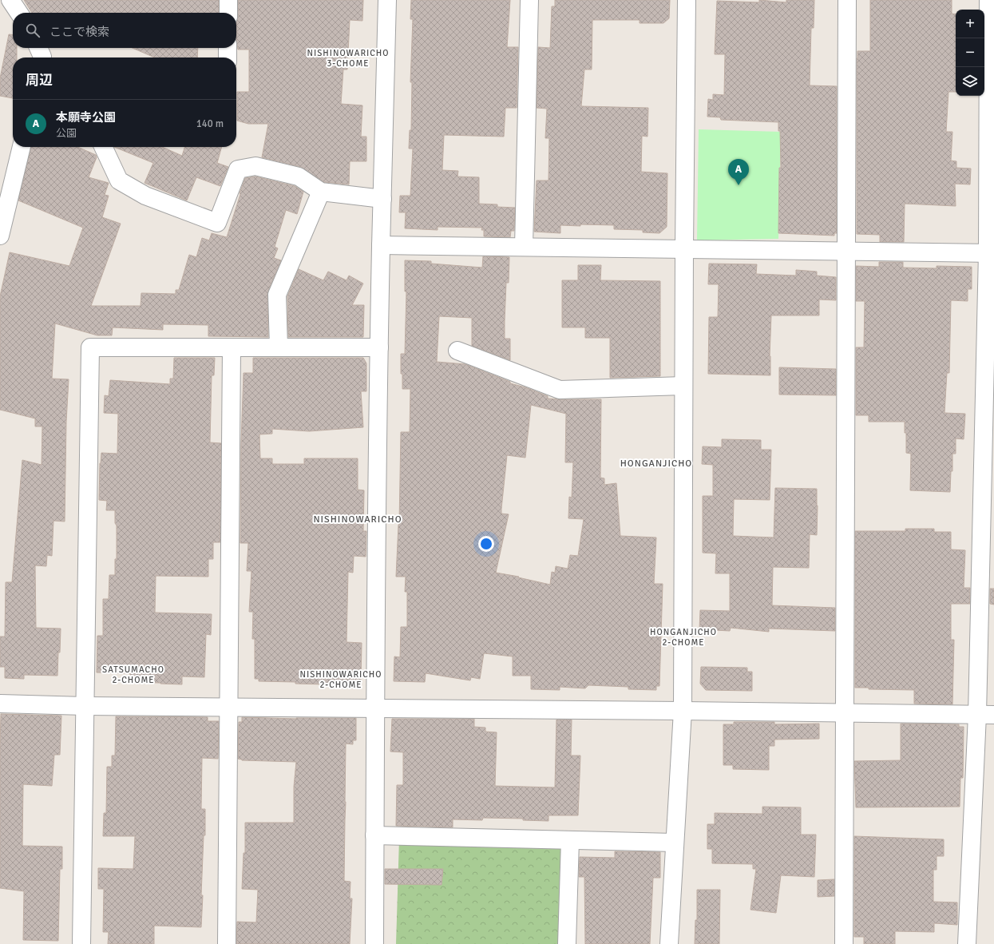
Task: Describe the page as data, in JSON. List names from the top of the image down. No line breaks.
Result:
{"districts":["NISHINOWARICHO 3-CHOME","HONGANJICHO","NISHINOWARICHO","HONGANJICHO 2-CHOME","SATSUMACHO 2-CHOME","NISHINOWARICHO 2-CHOME"],"page":{"map_buttons":["+","−"],"search":"ここで検索","heading":"周辺","list":[{"mark":"A","name":"本願寺公園","note":"公園","value":"140 m"}],"pins":"A"}}
